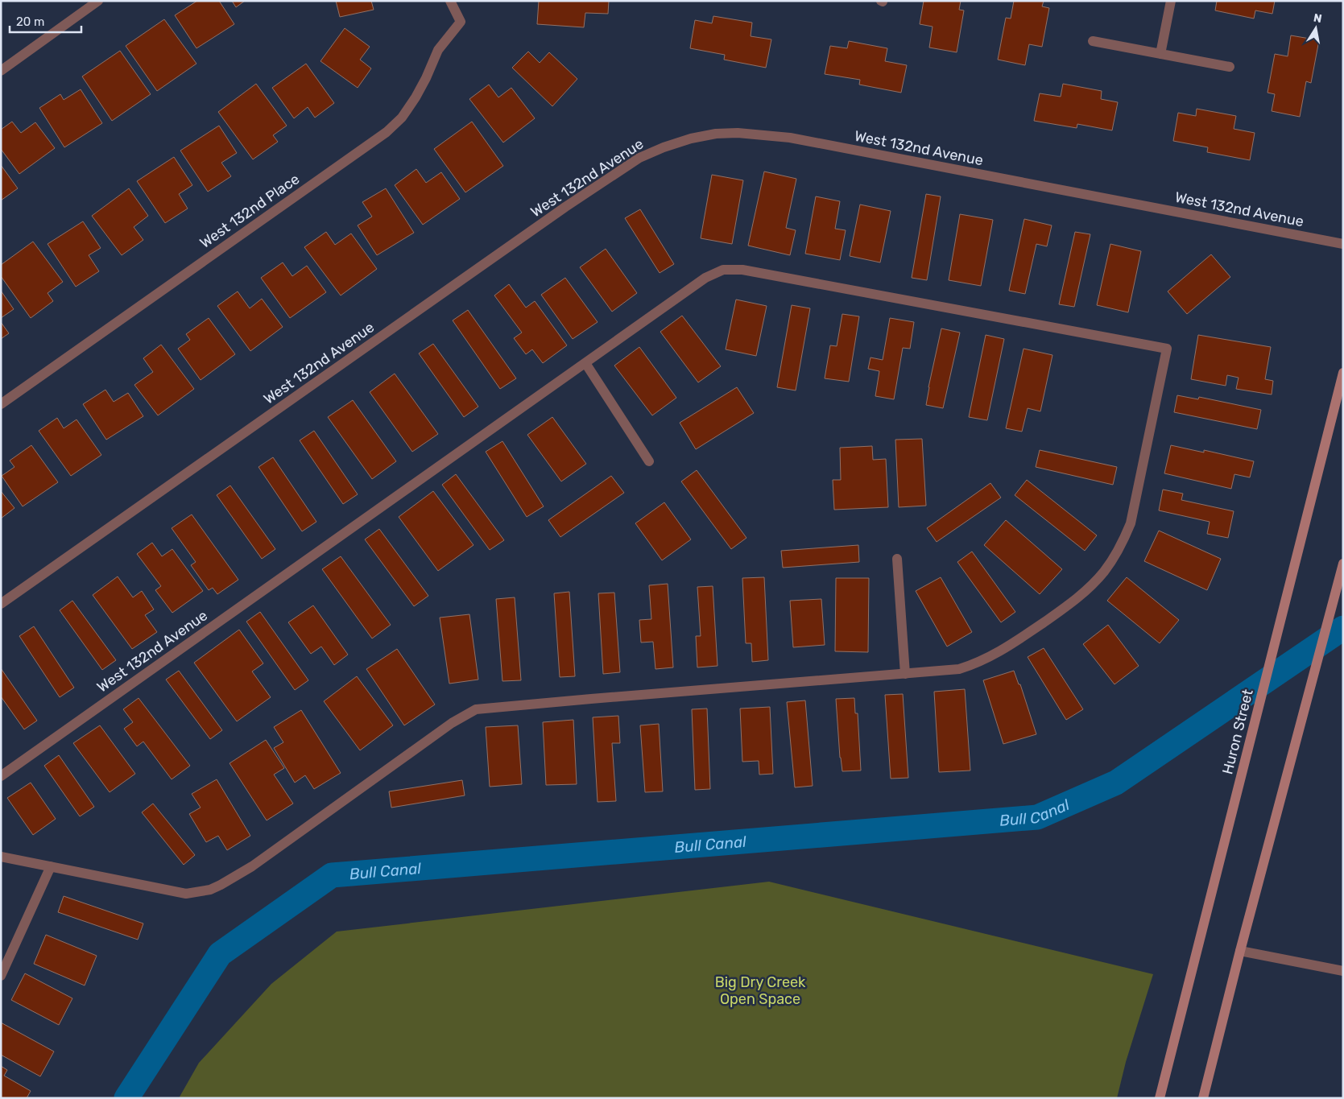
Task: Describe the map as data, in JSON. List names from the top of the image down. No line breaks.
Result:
{"streets":{"main road":["Huron Street"],"street":["West 132nd Avenue","West 132nd Place"]},"water":["Bull Canal"],"parks":["Big Dry Creek Open Space"],"scale_bar":"20 m","north":"top"}
